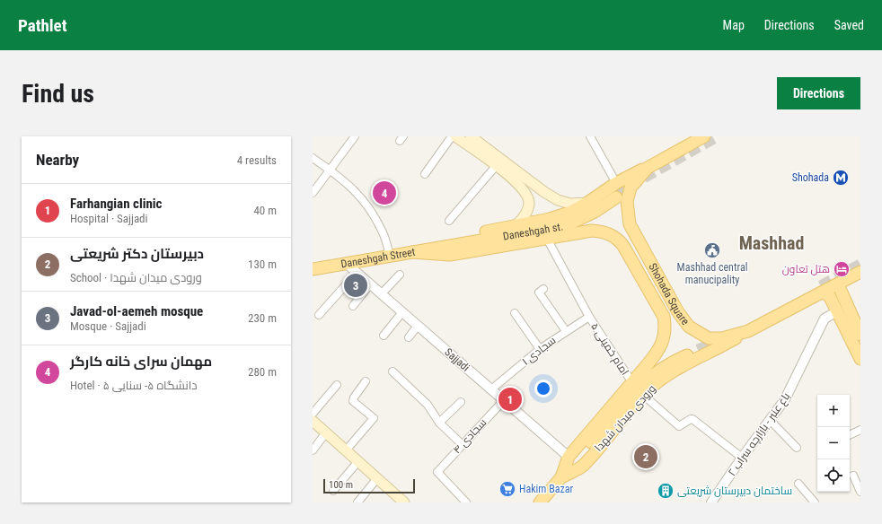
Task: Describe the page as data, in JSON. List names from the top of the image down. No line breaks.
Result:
{"streets":{"main road":["Daneshgah st.","Daneshgah Street","Shohada Square","ورودی میدان شهدا"],"street":["امام خمینی ۵","سجادی ۱","Sajjadi","باغ عنبر - بازارچه سراب ۲","سجادی ۴"]},"crossings":[["Daneshgah st.","Daneshgah Street"],["Daneshgah Street","Sajjadi"],["Shohada Square","ورودی میدان شهدا"],["امام خمینی ۵","سجادی ۱"],["سجادی ۱","Sajjadi"],["Sajjadi","سجادی ۴"]],"districts":["Mashhad"],"places":{"metro station":["Shohada"],"public building":["Mashhad central manucipality"],"hotel":["هتل تعاون"],"supermarket":["Hakim Bazar"],"building":["ساختمان دبیرستان شریعتی"]},"scale_bar":"100 m","page":{"header":"Pathlet","nav":["Map","Directions","Saved"],"buttons":"Directions","title":"Find us","heading":["Nearby","4 results"],"pins":["4","3","1","2"],"list":[{"mark":"1","name":"Farhangian clinic","note":"Hospital · Sajjadi","value":"40 m"},{"mark":"2","name":"دبیرستان دکتر شریعتی","note":"School · ورودی میدان شهدا","value":"130 m"},{"mark":"3","name":"Javad-ol-aemeh mosque","note":"Mosque · Sajjadi","value":"230 m"},{"mark":"4","name":"مهمان سرای خانه کارگر","note":"Hotel · دانشگاه ۵- سنایی ۵","value":"280 m"}],"map_buttons":["+","−"],"scale":"100 m"}}
